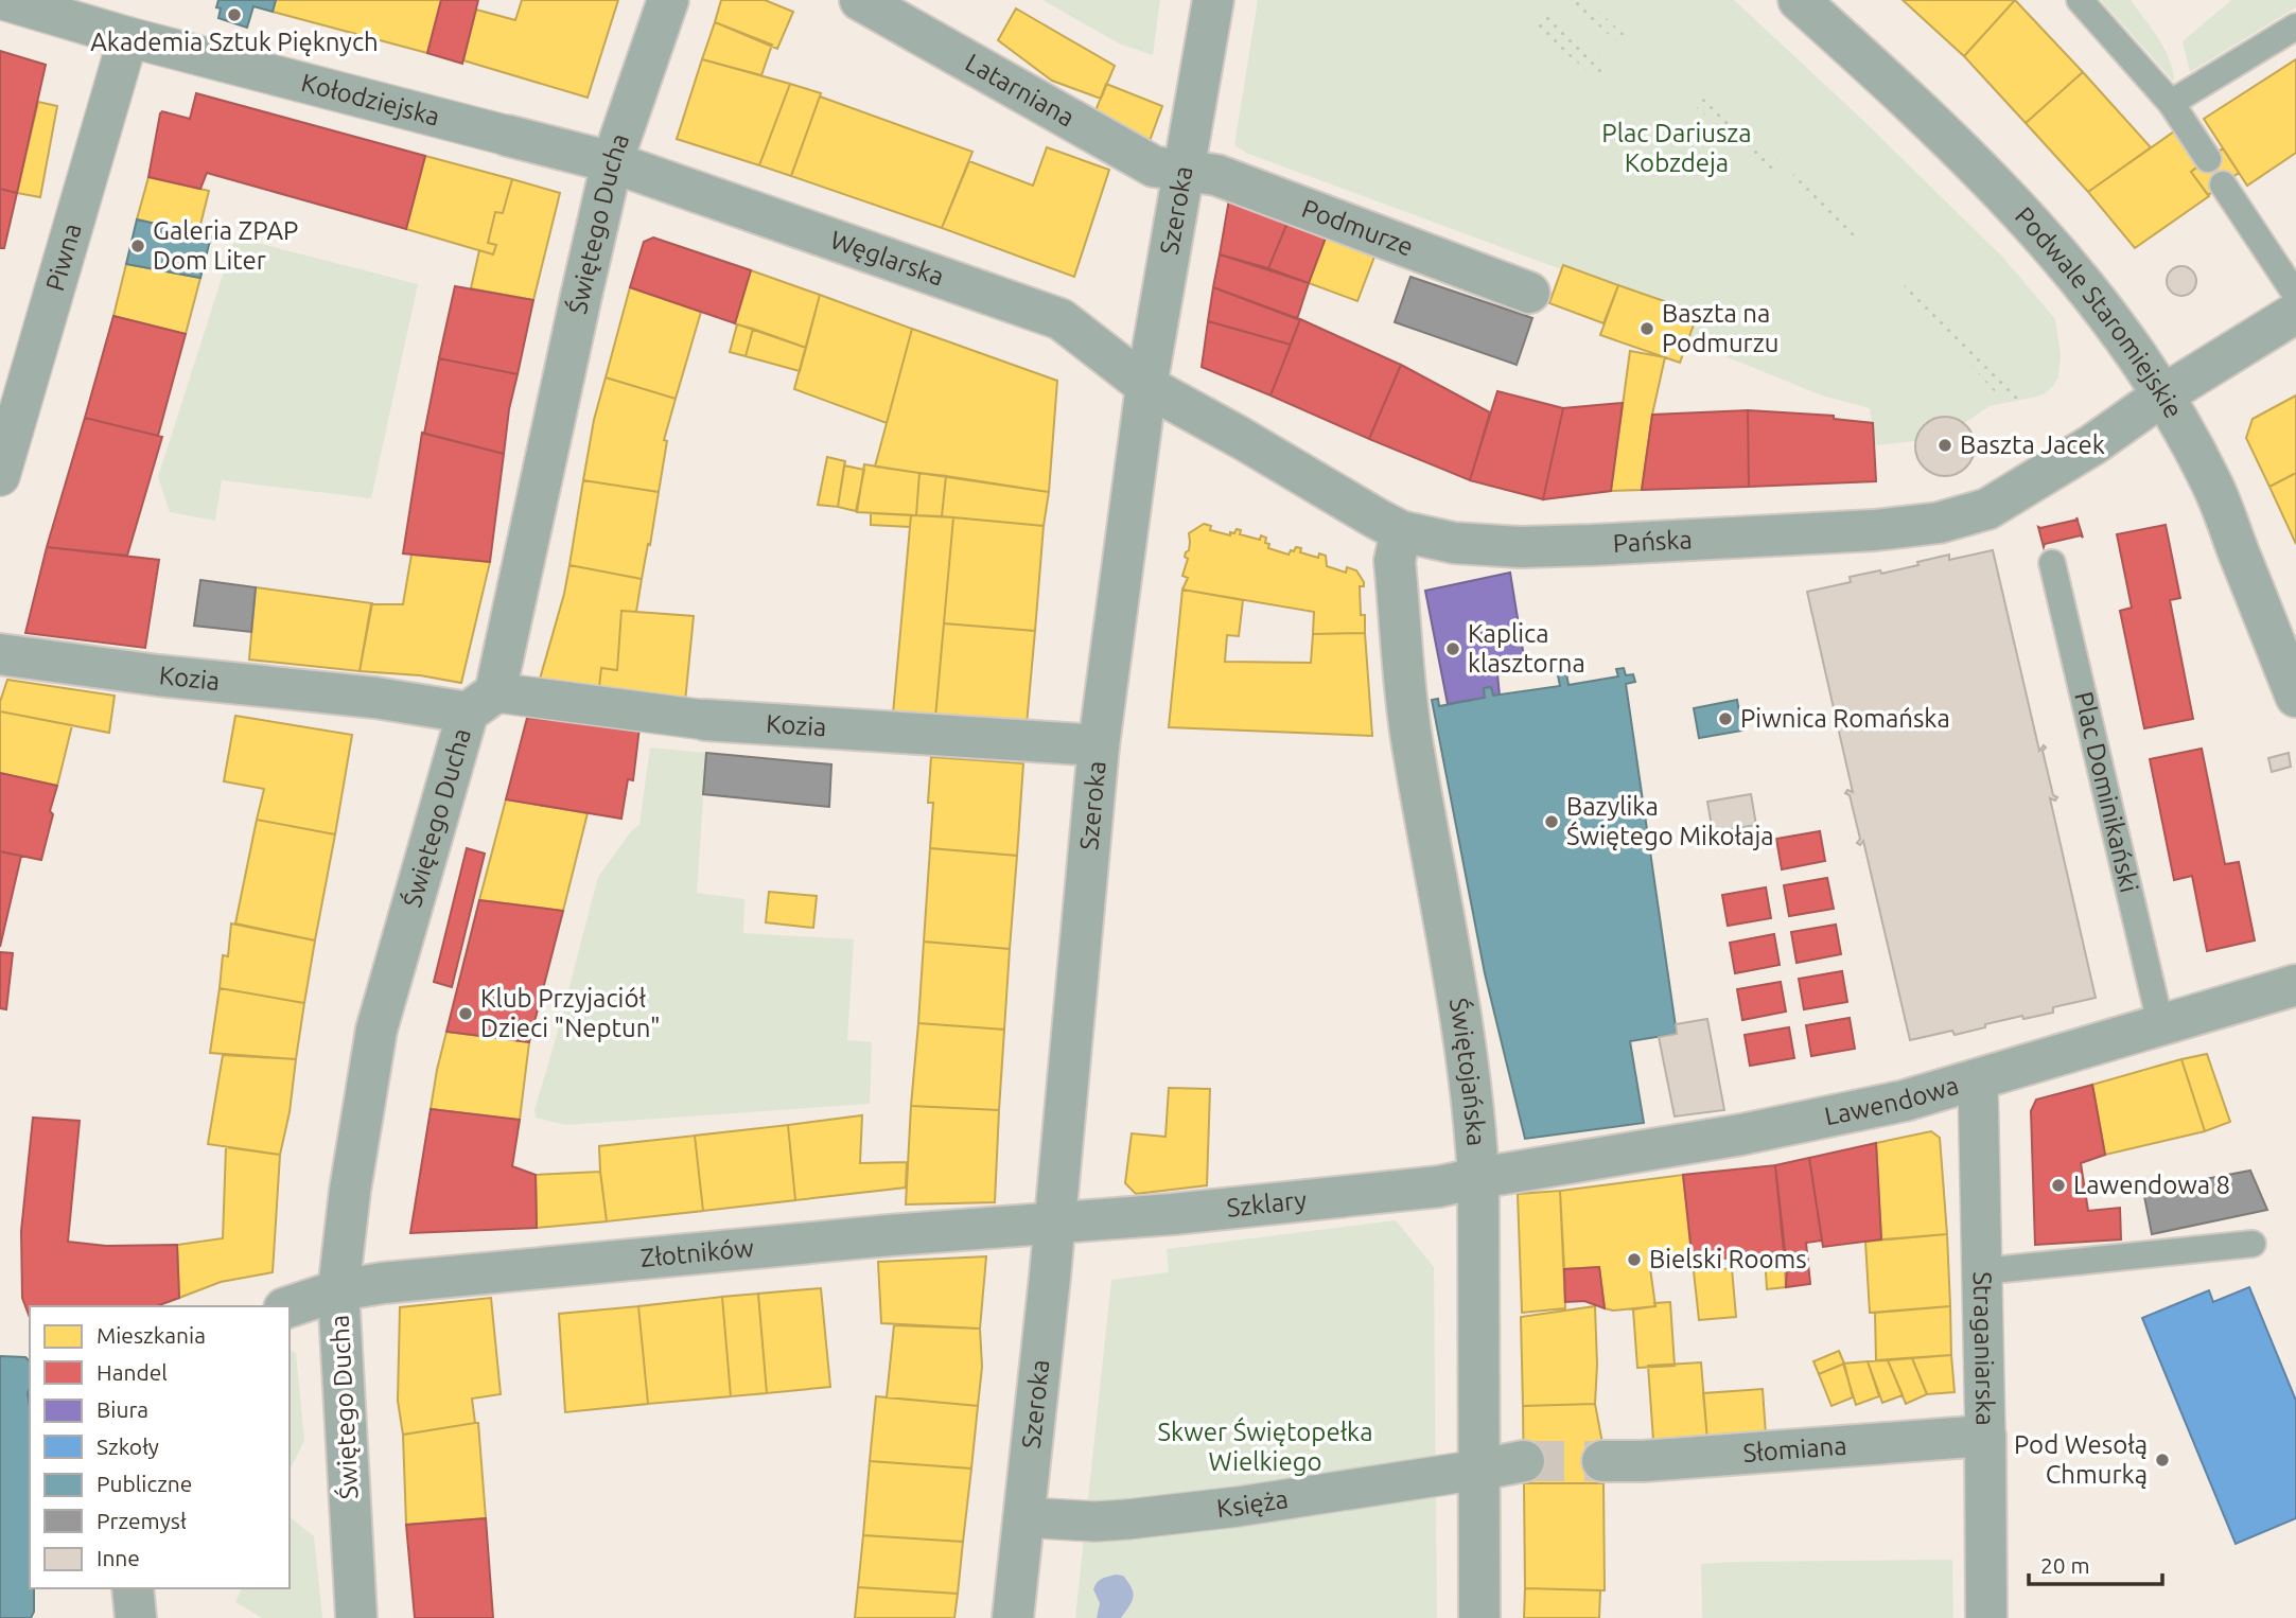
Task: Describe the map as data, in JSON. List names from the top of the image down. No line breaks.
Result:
{"streets":{"street":["Latarniana","Kołodziejska","Szeroka","Świętego Ducha","Podmurze","Piwna","Węglarska","Podwale Staromiejskie","Pańska","Kozia","Świętojańska","Lawendowa","Szklary","Złotników","Straganiarska","Słomiana","Księża"],"lane":["Plac Dominikański"]},"crossings":[["Latarniana","Szeroka"],["Latarniana","Podmurze"],["Kołodziejska","Świętego Ducha"],["Kołodziejska","Piwna"],["Kołodziejska","Węglarska"],["Szeroka","Podmurze"],["Szeroka","Węglarska"],["Szeroka","Pańska"],["Szeroka","Kozia"],["Szeroka","Szklary"],["Szeroka","Złotników"],["Szeroka","Księża"],["Świętego Ducha","Węglarska"],["Świętego Ducha","Kozia"],["Świętego Ducha","Złotników"],["Węglarska","Pańska"],["Podwale Staromiejskie","Pańska"],["Pańska","Świętojańska"],["Plac Dominikański","Lawendowa"],["Świętojańska","Lawendowa"],["Świętojańska","Szklary"],["Świętojańska","Księża"],["Lawendowa","Szklary"],["Lawendowa","Straganiarska"],["Szklary","Złotników"],["Straganiarska","Słomiana"]],"parks":["Plac Dariusza Kobzdeja","Skwer Świętopełka Wielkiego"],"places":["Akademia Sztuk Pięknych","Galeria ZPAP Dom Liter","Baszta na Podmurzu","Baszta Jacek","Kaplica klasztorna","Piwnica Romańska","Bazylika Świętego Mikołaja","Klub Przyjaciół Dzieci \"Neptun\"","Lawendowa 8","Bielski Rooms","Pod Wesołą Chmurką"],"legend":["Mieszkania","Handel","Biura","Szkoły","Publiczne","Przemysł","Inne"],"scale_bar":"20 m"}
